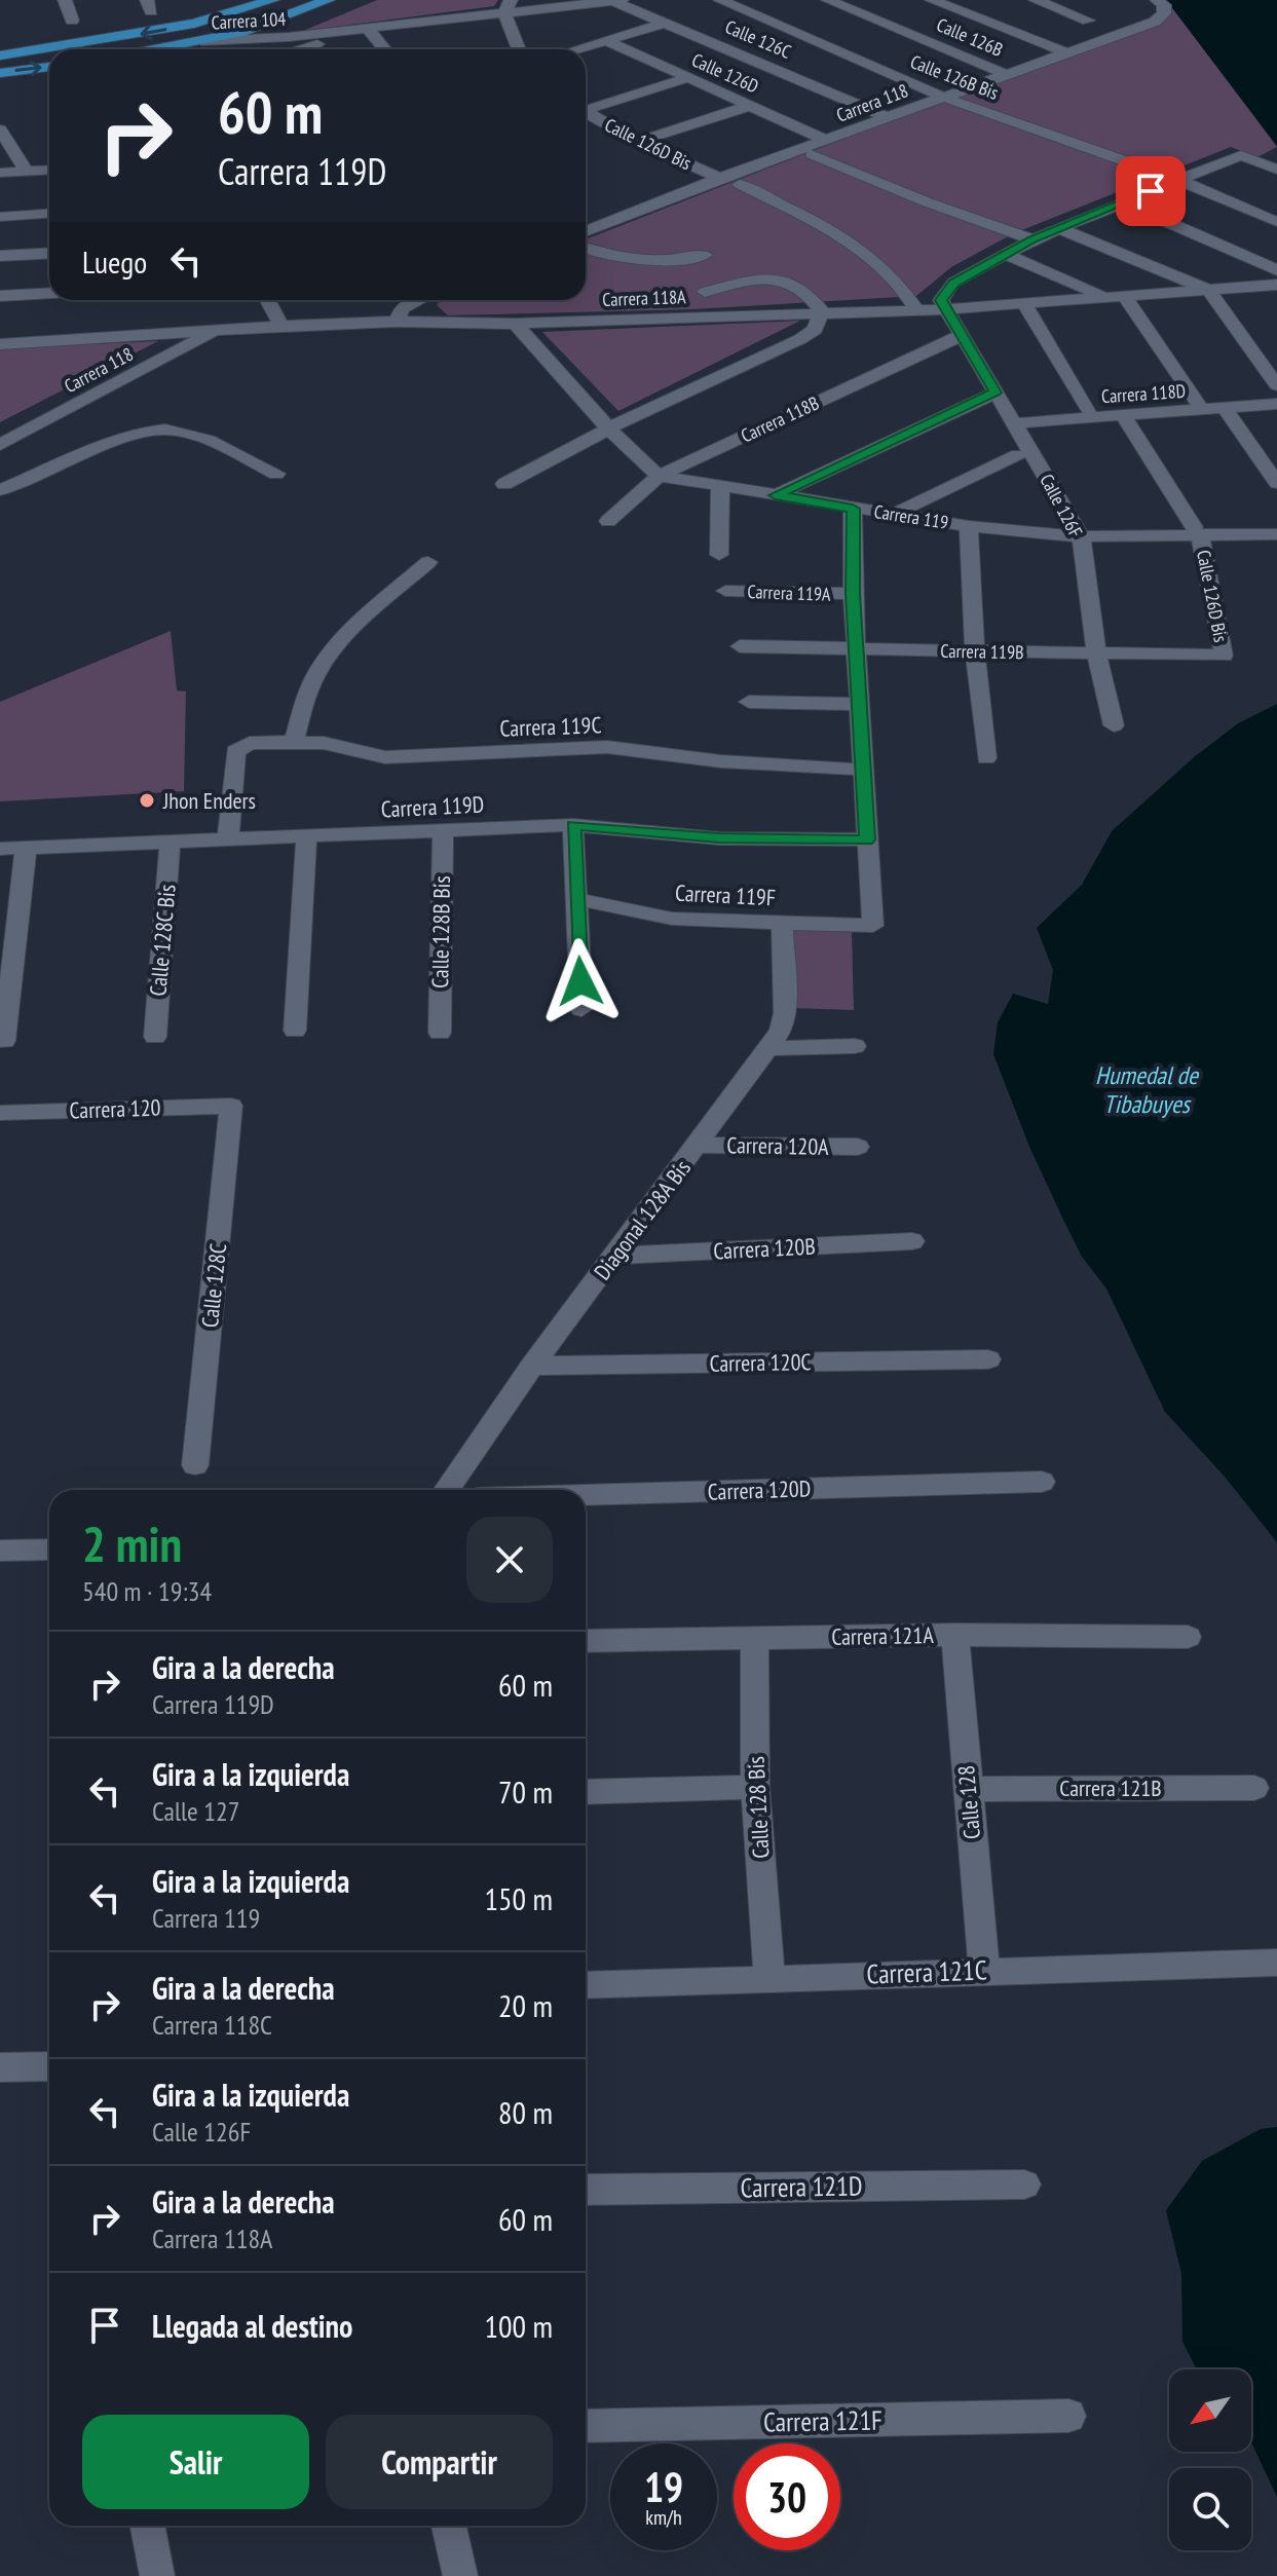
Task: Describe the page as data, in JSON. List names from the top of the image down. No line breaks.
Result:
{"streets":{"street":["Carrera 104","Calle 126B","Calle 126C","Calle 126D","Calle 126B Bis","Carrera 118","Calle 126D Bis","Carrera 118A","Carrera 118D","Carrera 118B","Calle 126F","Carrera 119","Carrera 119A","Carrera 119B","Carrera 119C","Carrera 119D","Carrera 119F","Calle 128B Bis","Calle 128C Bis","Carrera 120","Carrera 120A","Diagonal 128A Bis","Carrera 120B","Calle 128C","Carrera 120C","Carrera 120D","Carrera 121A","Carrera 121B","Calle 128","Calle 128 Bis","Carrera 121C","Carrera 121D","Carrera 121F"]},"crossings":[["Carrera 104","Calle 126C"],["Calle 126B","Carrera 118"],["Calle 126C","Carrera 118"],["Calle 126D","Carrera 118"],["Calle 126B Bis","Carrera 118"],["Carrera 118","Calle 126D Bis"],["Carrera 118","Carrera 118A"],["Calle 126D Bis","Carrera 118D"],["Calle 126D Bis","Carrera 119"],["Calle 126D Bis","Carrera 119B"],["Carrera 118A","Calle 126F"],["Carrera 118D","Calle 126F"],["Carrera 118B","Calle 126F"],["Carrera 118B","Carrera 119"],["Calle 126F","Carrera 119"],["Calle 126F","Carrera 119B"],["Carrera 119C","Carrera 119D"],["Carrera 119D","Carrera 119F"],["Carrera 119D","Calle 128B Bis"],["Carrera 119D","Calle 128C Bis"],["Carrera 119F","Diagonal 128A Bis"],["Carrera 120","Calle 128C"],["Carrera 120A","Diagonal 128A Bis"],["Diagonal 128A Bis","Carrera 120B"],["Diagonal 128A Bis","Carrera 120C"],["Carrera 121A","Calle 128"],["Carrera 121A","Calle 128 Bis"],["Carrera 121B","Calle 128"],["Calle 128","Carrera 121C"],["Calle 128 Bis","Carrera 121C"]],"water":["Humedal de Tibabuyes"],"places":["Jhon Enders"],"north":"bottom left","page":{"turn":["60 m","Carrera 119D"],"then":"Luego","heading":["2 min","540 m · 19:34"],"list":[{"name":"Gira a la derecha","note":"Carrera 119D","value":"60 m"},{"name":"Gira a la izquierda","note":"Calle 127","value":"70 m"},{"name":"Gira a la izquierda","note":"Carrera 119","value":"150 m"},{"name":"Gira a la derecha","note":"Carrera 118C","value":"20 m"},{"name":"Gira a la izquierda","note":"Calle 126F","value":"80 m"},{"name":"Gira a la derecha","note":"Carrera 118A","value":"60 m"},{"name":"Llegada al destino","value":"100 m"}],"buttons":["Salir","Compartir"],"speed":"19 km/h","limit":"30"}}
